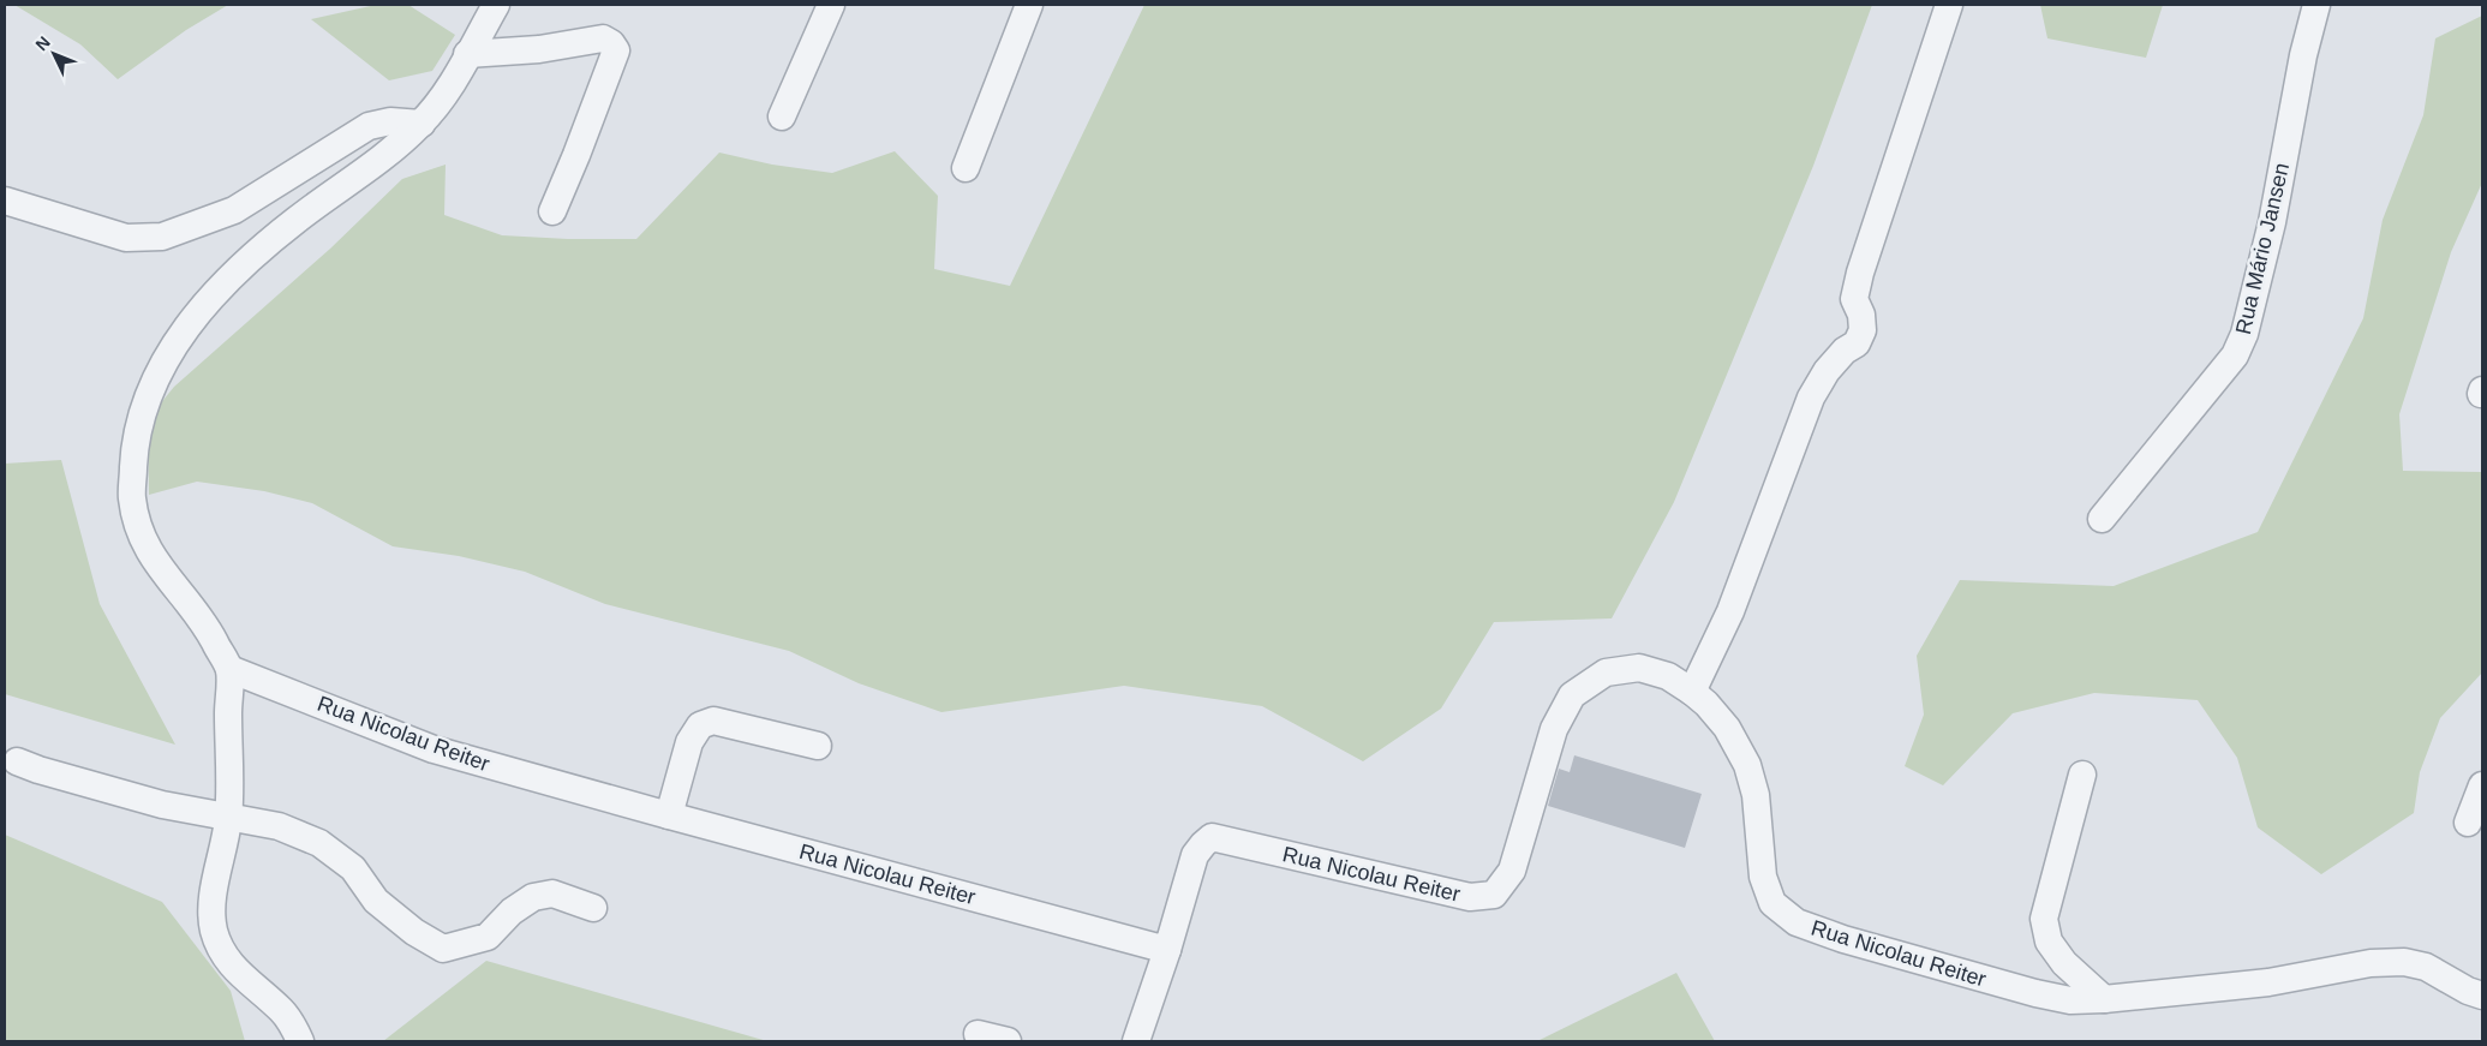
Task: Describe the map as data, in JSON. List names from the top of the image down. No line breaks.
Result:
{"streets":{"street":["Rua Mário Jansen","Rua Nicolau Reiter"]},"north":"top left"}
